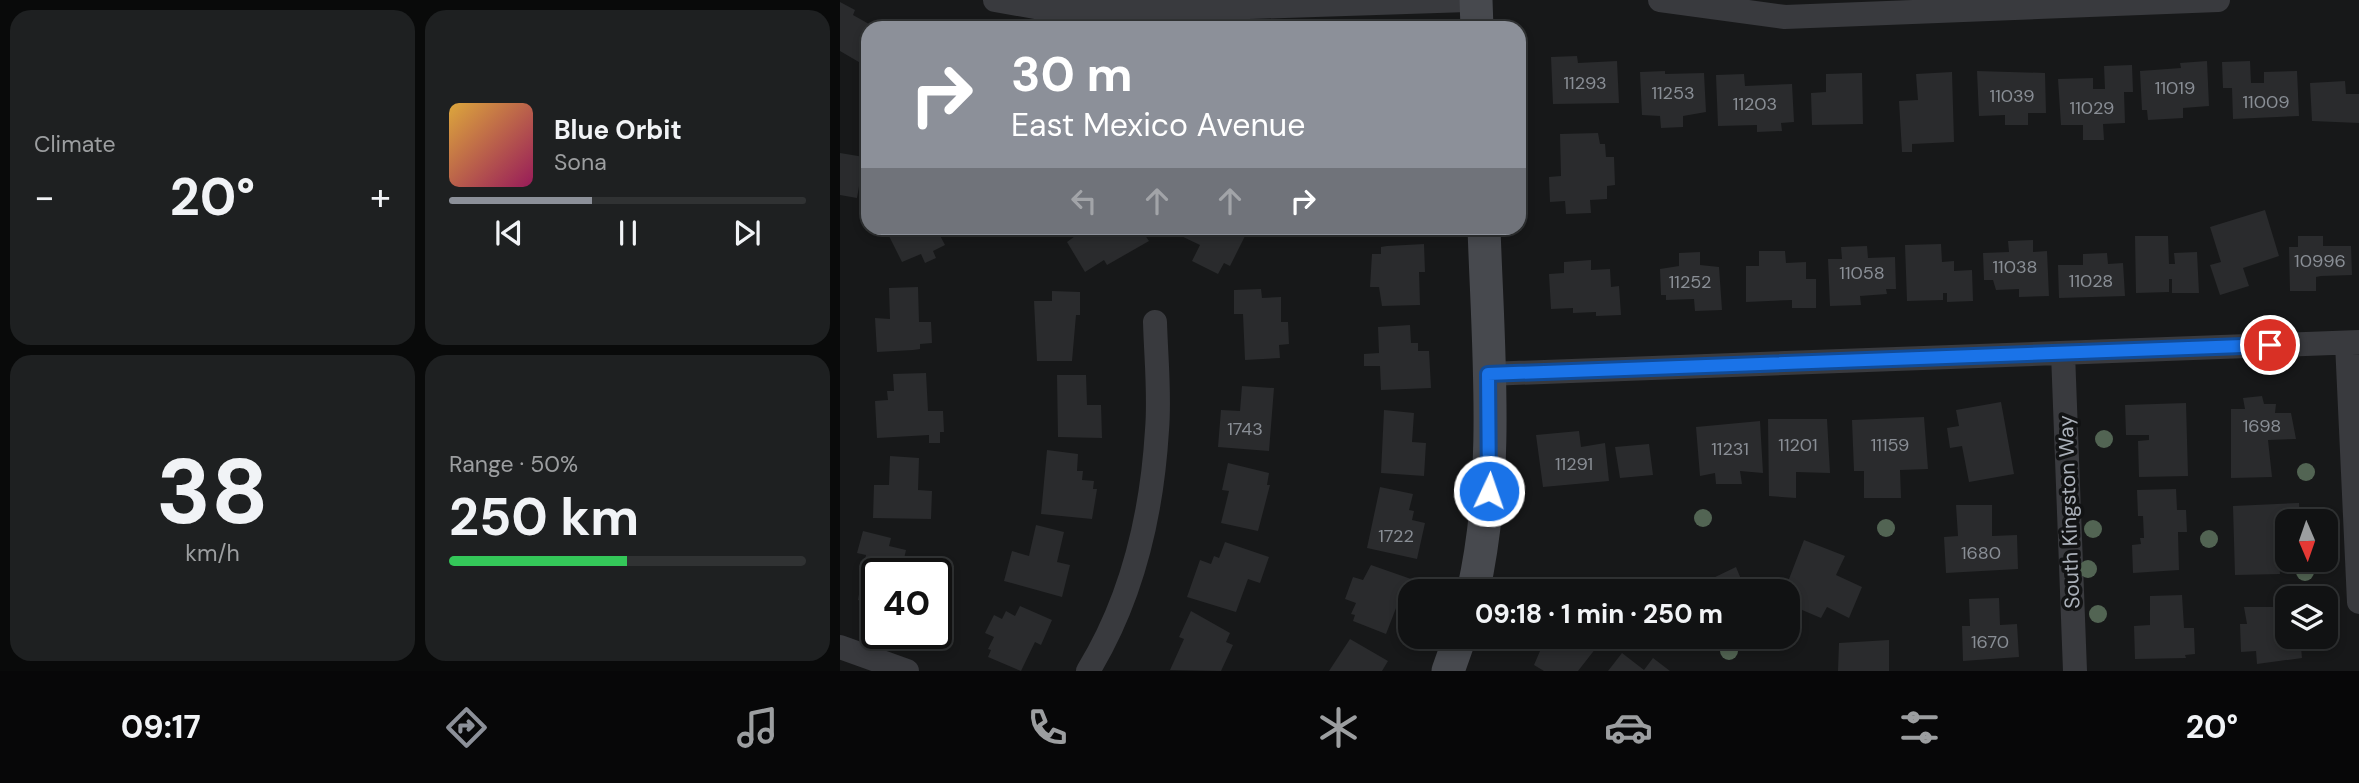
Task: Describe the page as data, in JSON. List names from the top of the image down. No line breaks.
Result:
{"streets":{"street":["South Kingston Way"]},"house_numbers":["11293","11019","11253","11039","11009","11203","11029","10996","11038","11058","11028","11252","1698","1743","11201","11159","11231","11291","1722","1680","1670"],"north":"bottom","page":{"tile":["Climate",["38","km/h"],["Range · 50%","250 km"]],"turn":["30 m","East Mexico Avenue"],"song":["Blue Orbit","Sona"],"heat":["−","20°","+"],"limit":"40","trip":"09:18 · 1 min · 250 m","tabs":["09:17","20°"]}}
